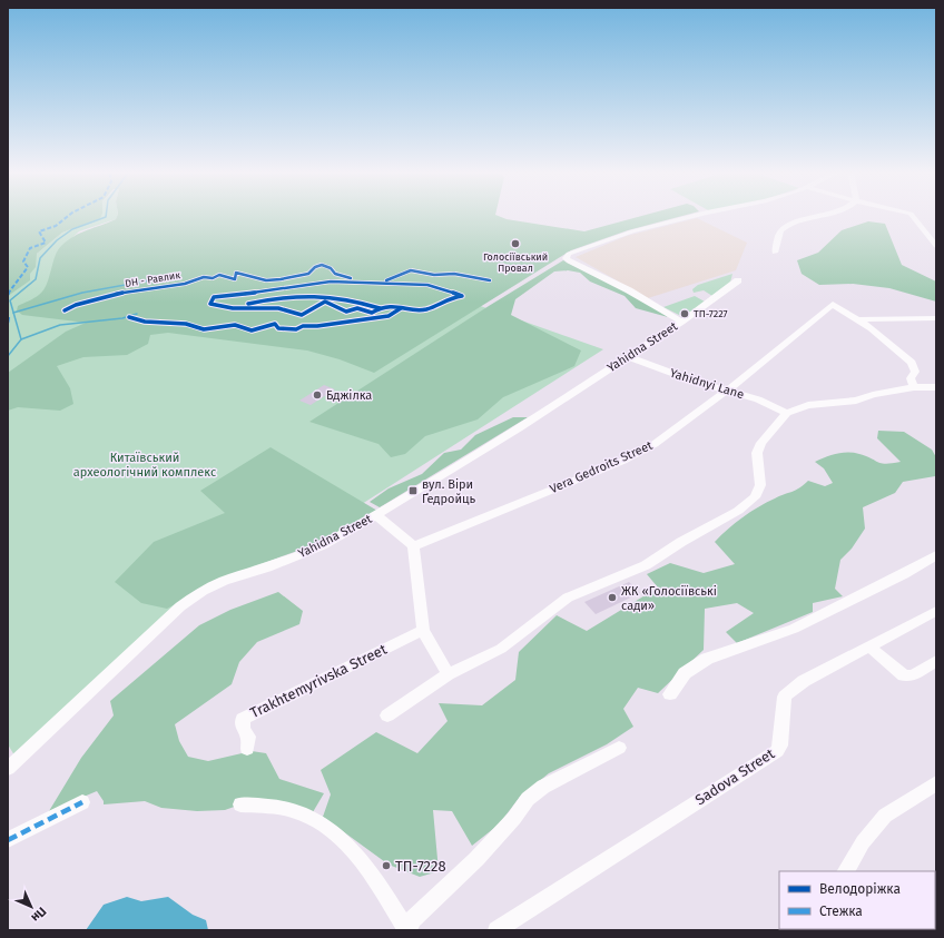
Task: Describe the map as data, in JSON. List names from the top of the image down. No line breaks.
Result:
{"streets":{"street":["Yahidna Street","Yahidnyi Lane","Vera Gedroits Street","Trakhtemyrivska Street","Sadova Street"],"cycle path":["DH - Равлик"]},"crossings":[["Yahidna Street","Yahidnyi Lane"],["Yahidnyi Lane","Vera Gedroits Street"]],"parks":["Китаївський археологічний комплекс"],"places":{"other":["Голосіївський Провал","ТП-7227","Бджілка","ЖК «Голосіївські сади»","ТП-7228"],"transit":["вул. Віри Ґедройць"]},"legend":["Велодоріжка","Стежка"],"north":"bottom right"}
